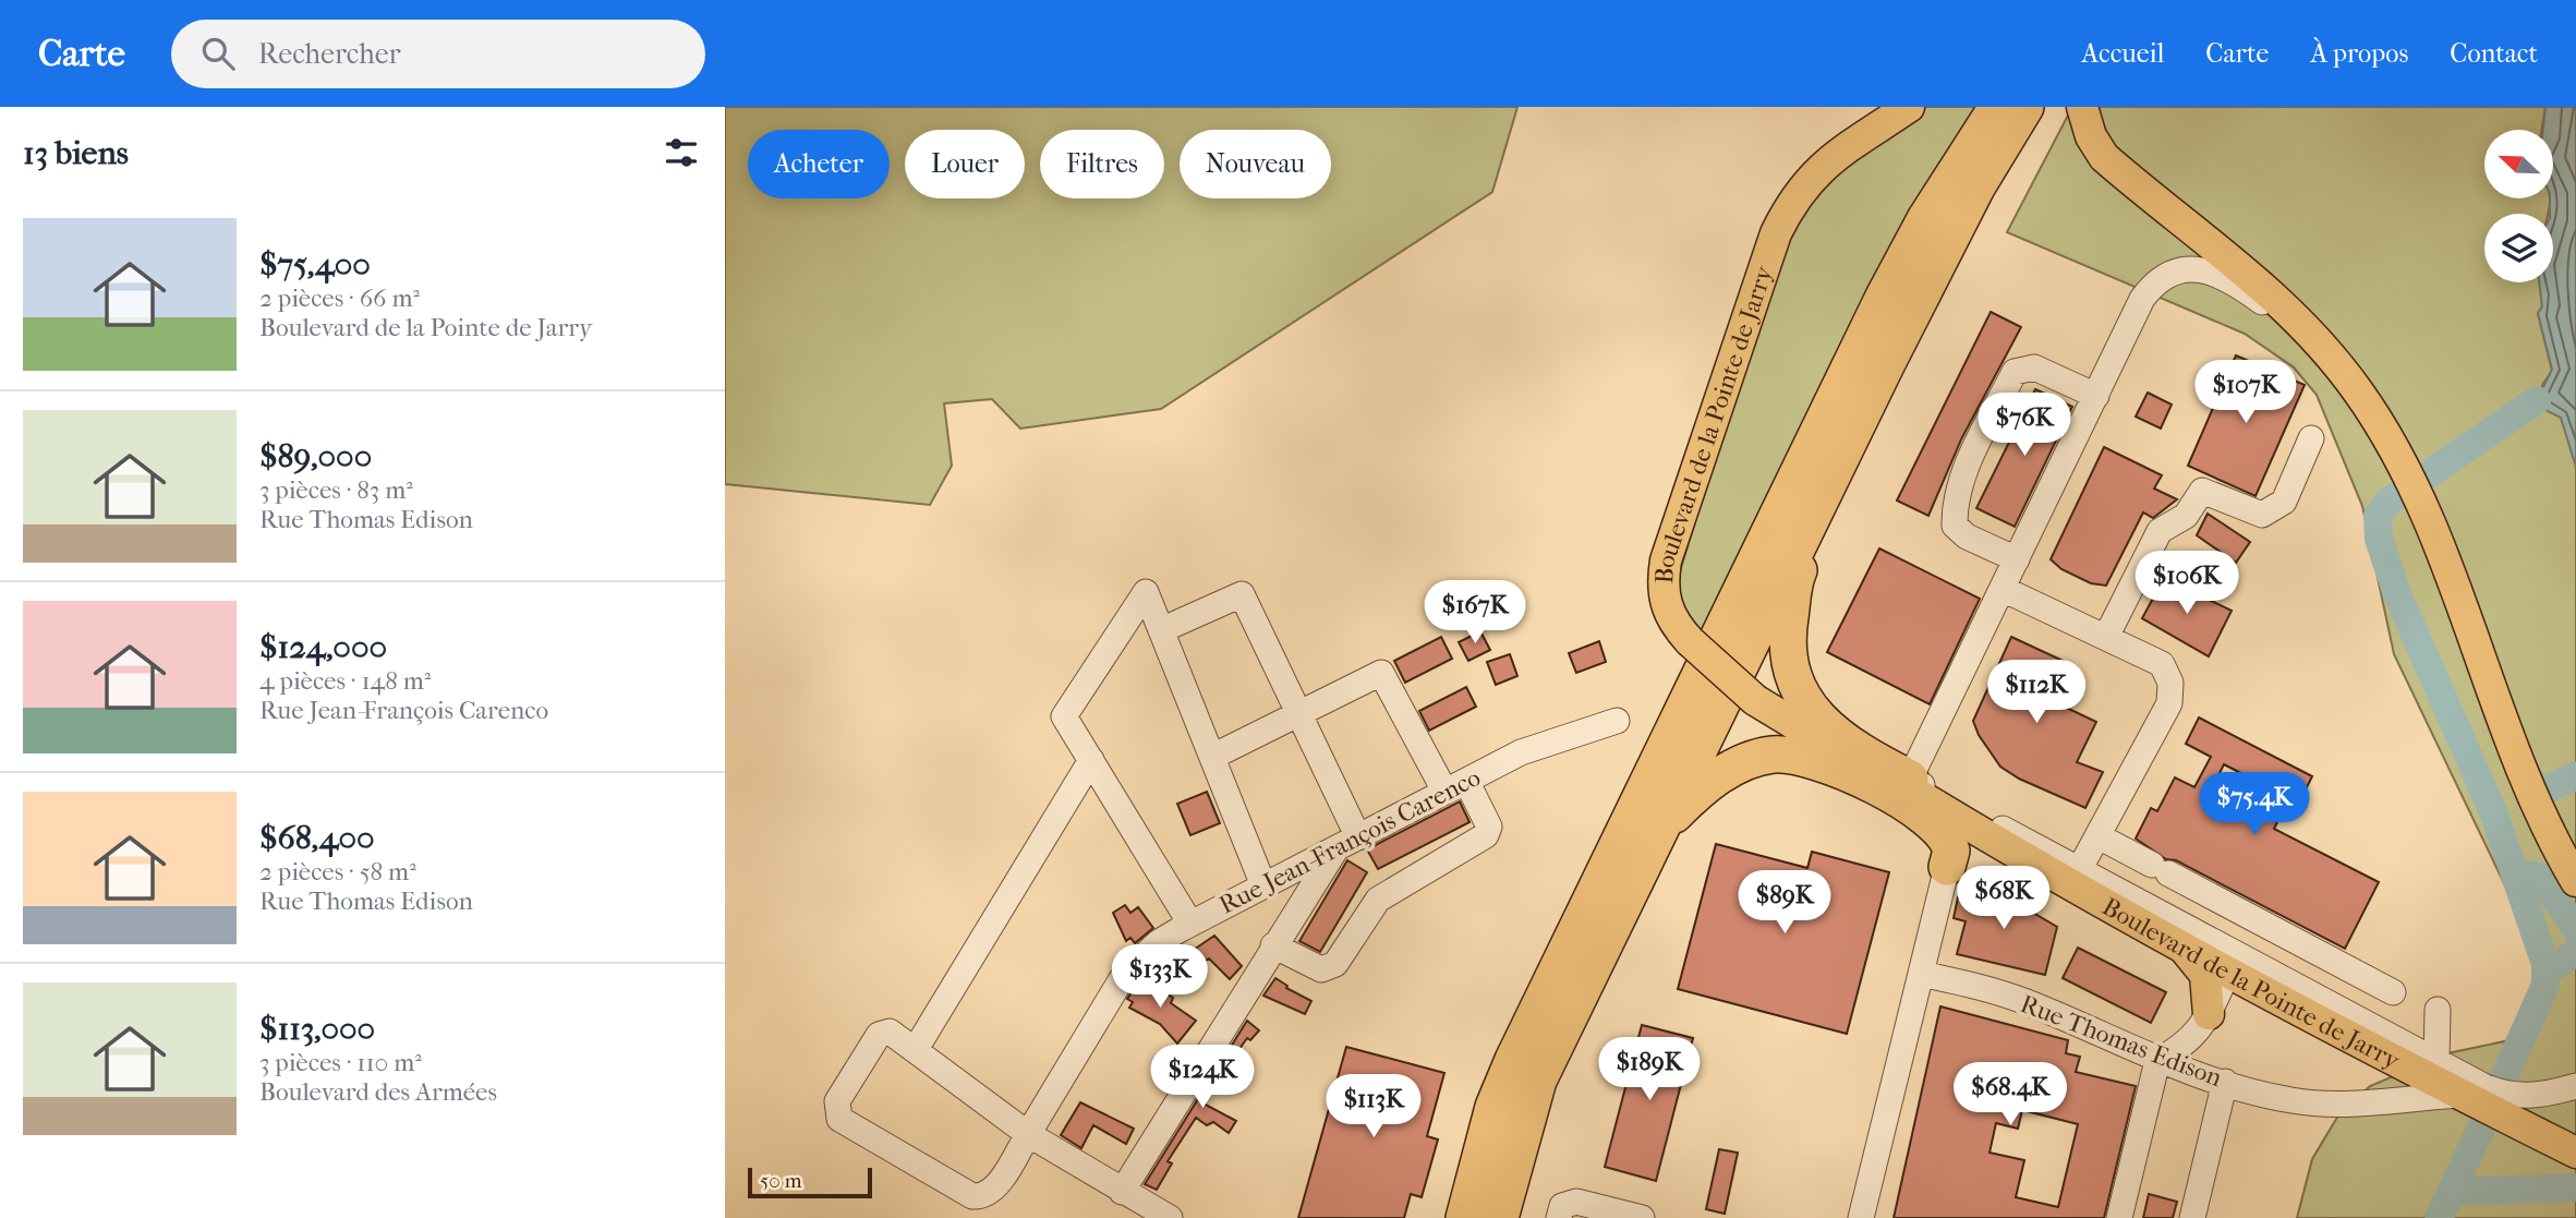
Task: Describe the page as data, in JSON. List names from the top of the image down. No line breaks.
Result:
{"streets":{"main road":["Boulevard de la Pointe de Jarry"],"street":["Rue Jean-François Carenco","Rue Thomas Edison"]},"crossings":[["Boulevard de la Pointe de Jarry","Rue Thomas Edison"]],"scale_bar":"50 m","north":"top left","page":{"header":"Carte","search":"Rechercher","nav":["Accueil","Carte","À propos","Contact"],"heading":"13 biens","chip":["Acheter","Louer","Filtres","Nouveau"],"list":[{"name":"$75,400","note":"2 pièces · 66 m² · Boulevard de la Pointe de Jarry"},{"name":"$89,000","note":"3 pièces · 83 m² · Rue Thomas Edison"},{"name":"$124,000","note":"4 pièces · 148 m² · Rue Jean-François Carenco"},{"name":"$68,400","note":"2 pièces · 58 m² · Rue Thomas Edison"},{"name":"$113,000","note":"3 pièces · 110 m² · Boulevard des Armées"}],"price":["$107K","$76K","$106K","$167K","$112K","$75.4K","$68K","$89K","$133K","$189K","$124K","$68.4K","$113K"],"scale":"50 m"}}
